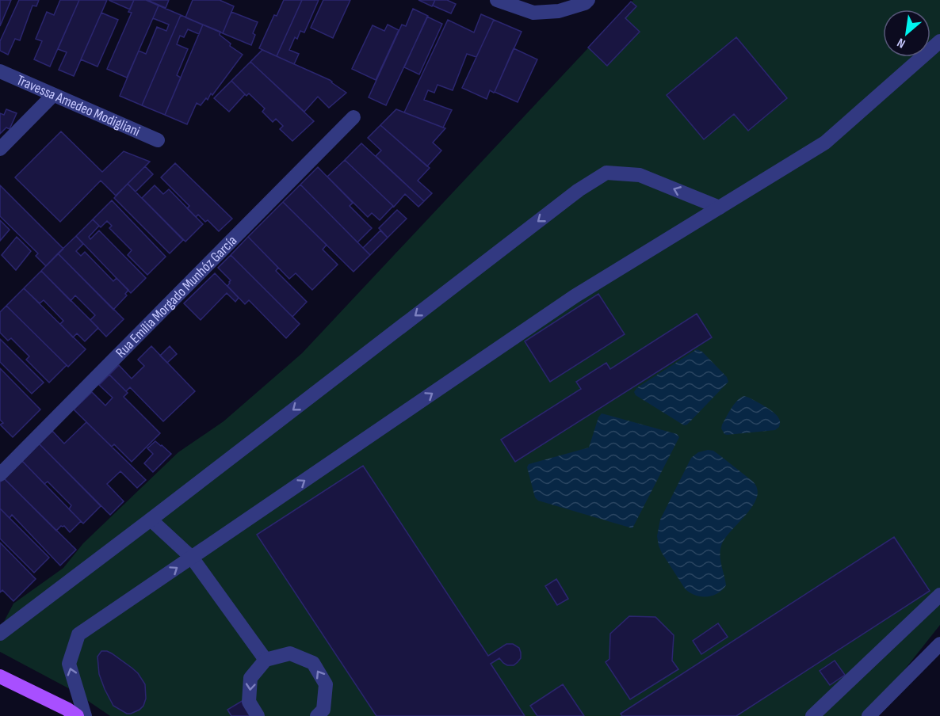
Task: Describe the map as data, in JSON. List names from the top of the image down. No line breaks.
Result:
{"streets":{"street":["Travessa Amedeo Modigliani","Rua Emília Morgado Munhóz García"]},"north":"bottom left"}
